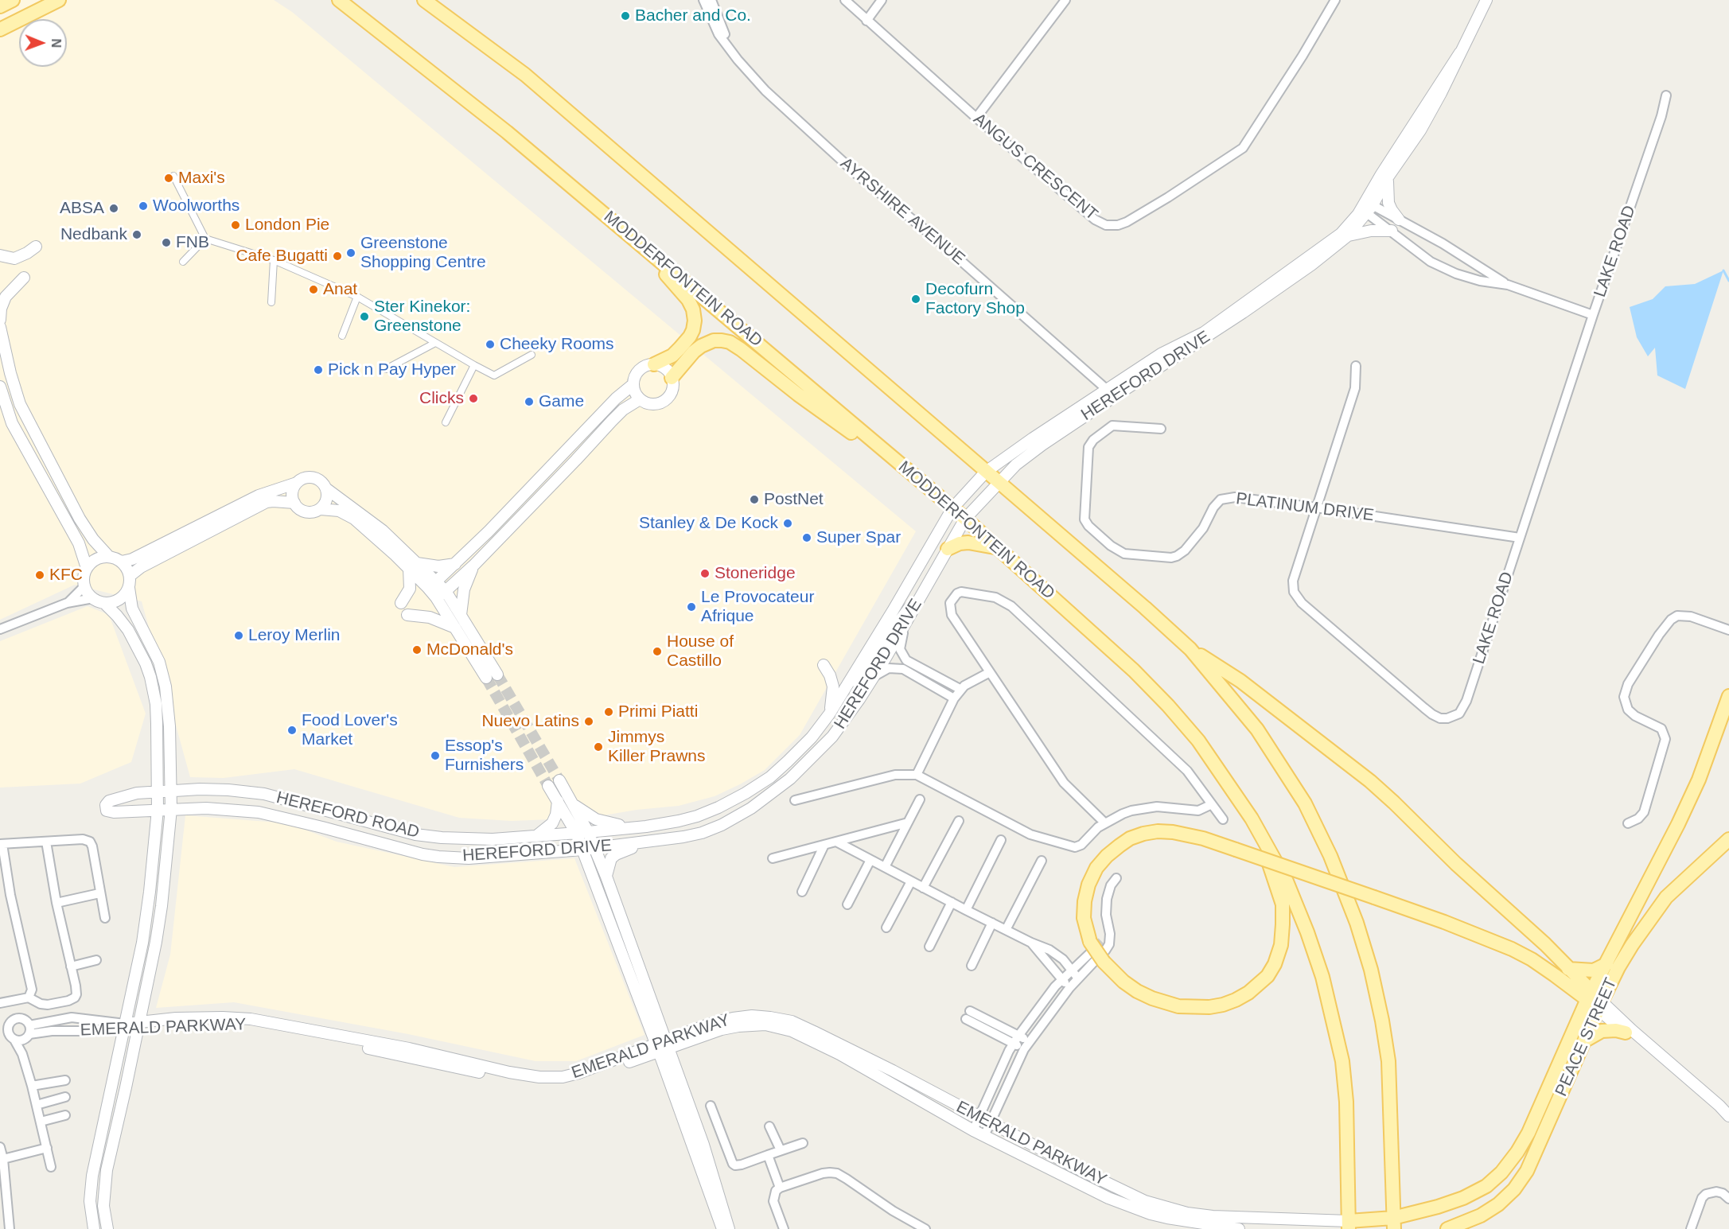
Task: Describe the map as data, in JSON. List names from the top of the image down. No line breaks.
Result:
{"streets":{"main road":["MODDERFONTEIN ROAD","PEACE STREET"],"street":["ANGUS CRESCENT","AYRSHIRE AVENUE","LAKE ROAD","HEREFORD DRIVE","PLATINUM DRIVE","HEREFORD ROAD","EMERALD PARKWAY"]},"crossings":[["AYRSHIRE AVENUE","HEREFORD DRIVE"],["LAKE ROAD","PLATINUM DRIVE"],["MODDERFONTEIN ROAD","HEREFORD DRIVE"],["MODDERFONTEIN ROAD","EMERALD PARKWAY"],["HEREFORD DRIVE","HEREFORD ROAD"]],"places":["Bacher and Co.","Maxi's","Woolworths","ABSA","London Pie","Nedbank","FNB","Greenstone Shopping Centre","Cafe Bugatti","Anat","Decofurn Factory Shop","Ster Kinekor: Greenstone","Cheeky Rooms","Pick n Pay Hyper","Clicks","Game","PostNet","Stanley & De Kock","Super Spar","Stoneridge","KFC","Le Provocateur Afrique","Leroy Merlin","McDonald's","House of Castillo","Primi Piatti","Nuevo Latins","Food Lover's Market","Jimmys Killer Prawns","Essop's Furnishers"],"north":"right"}
